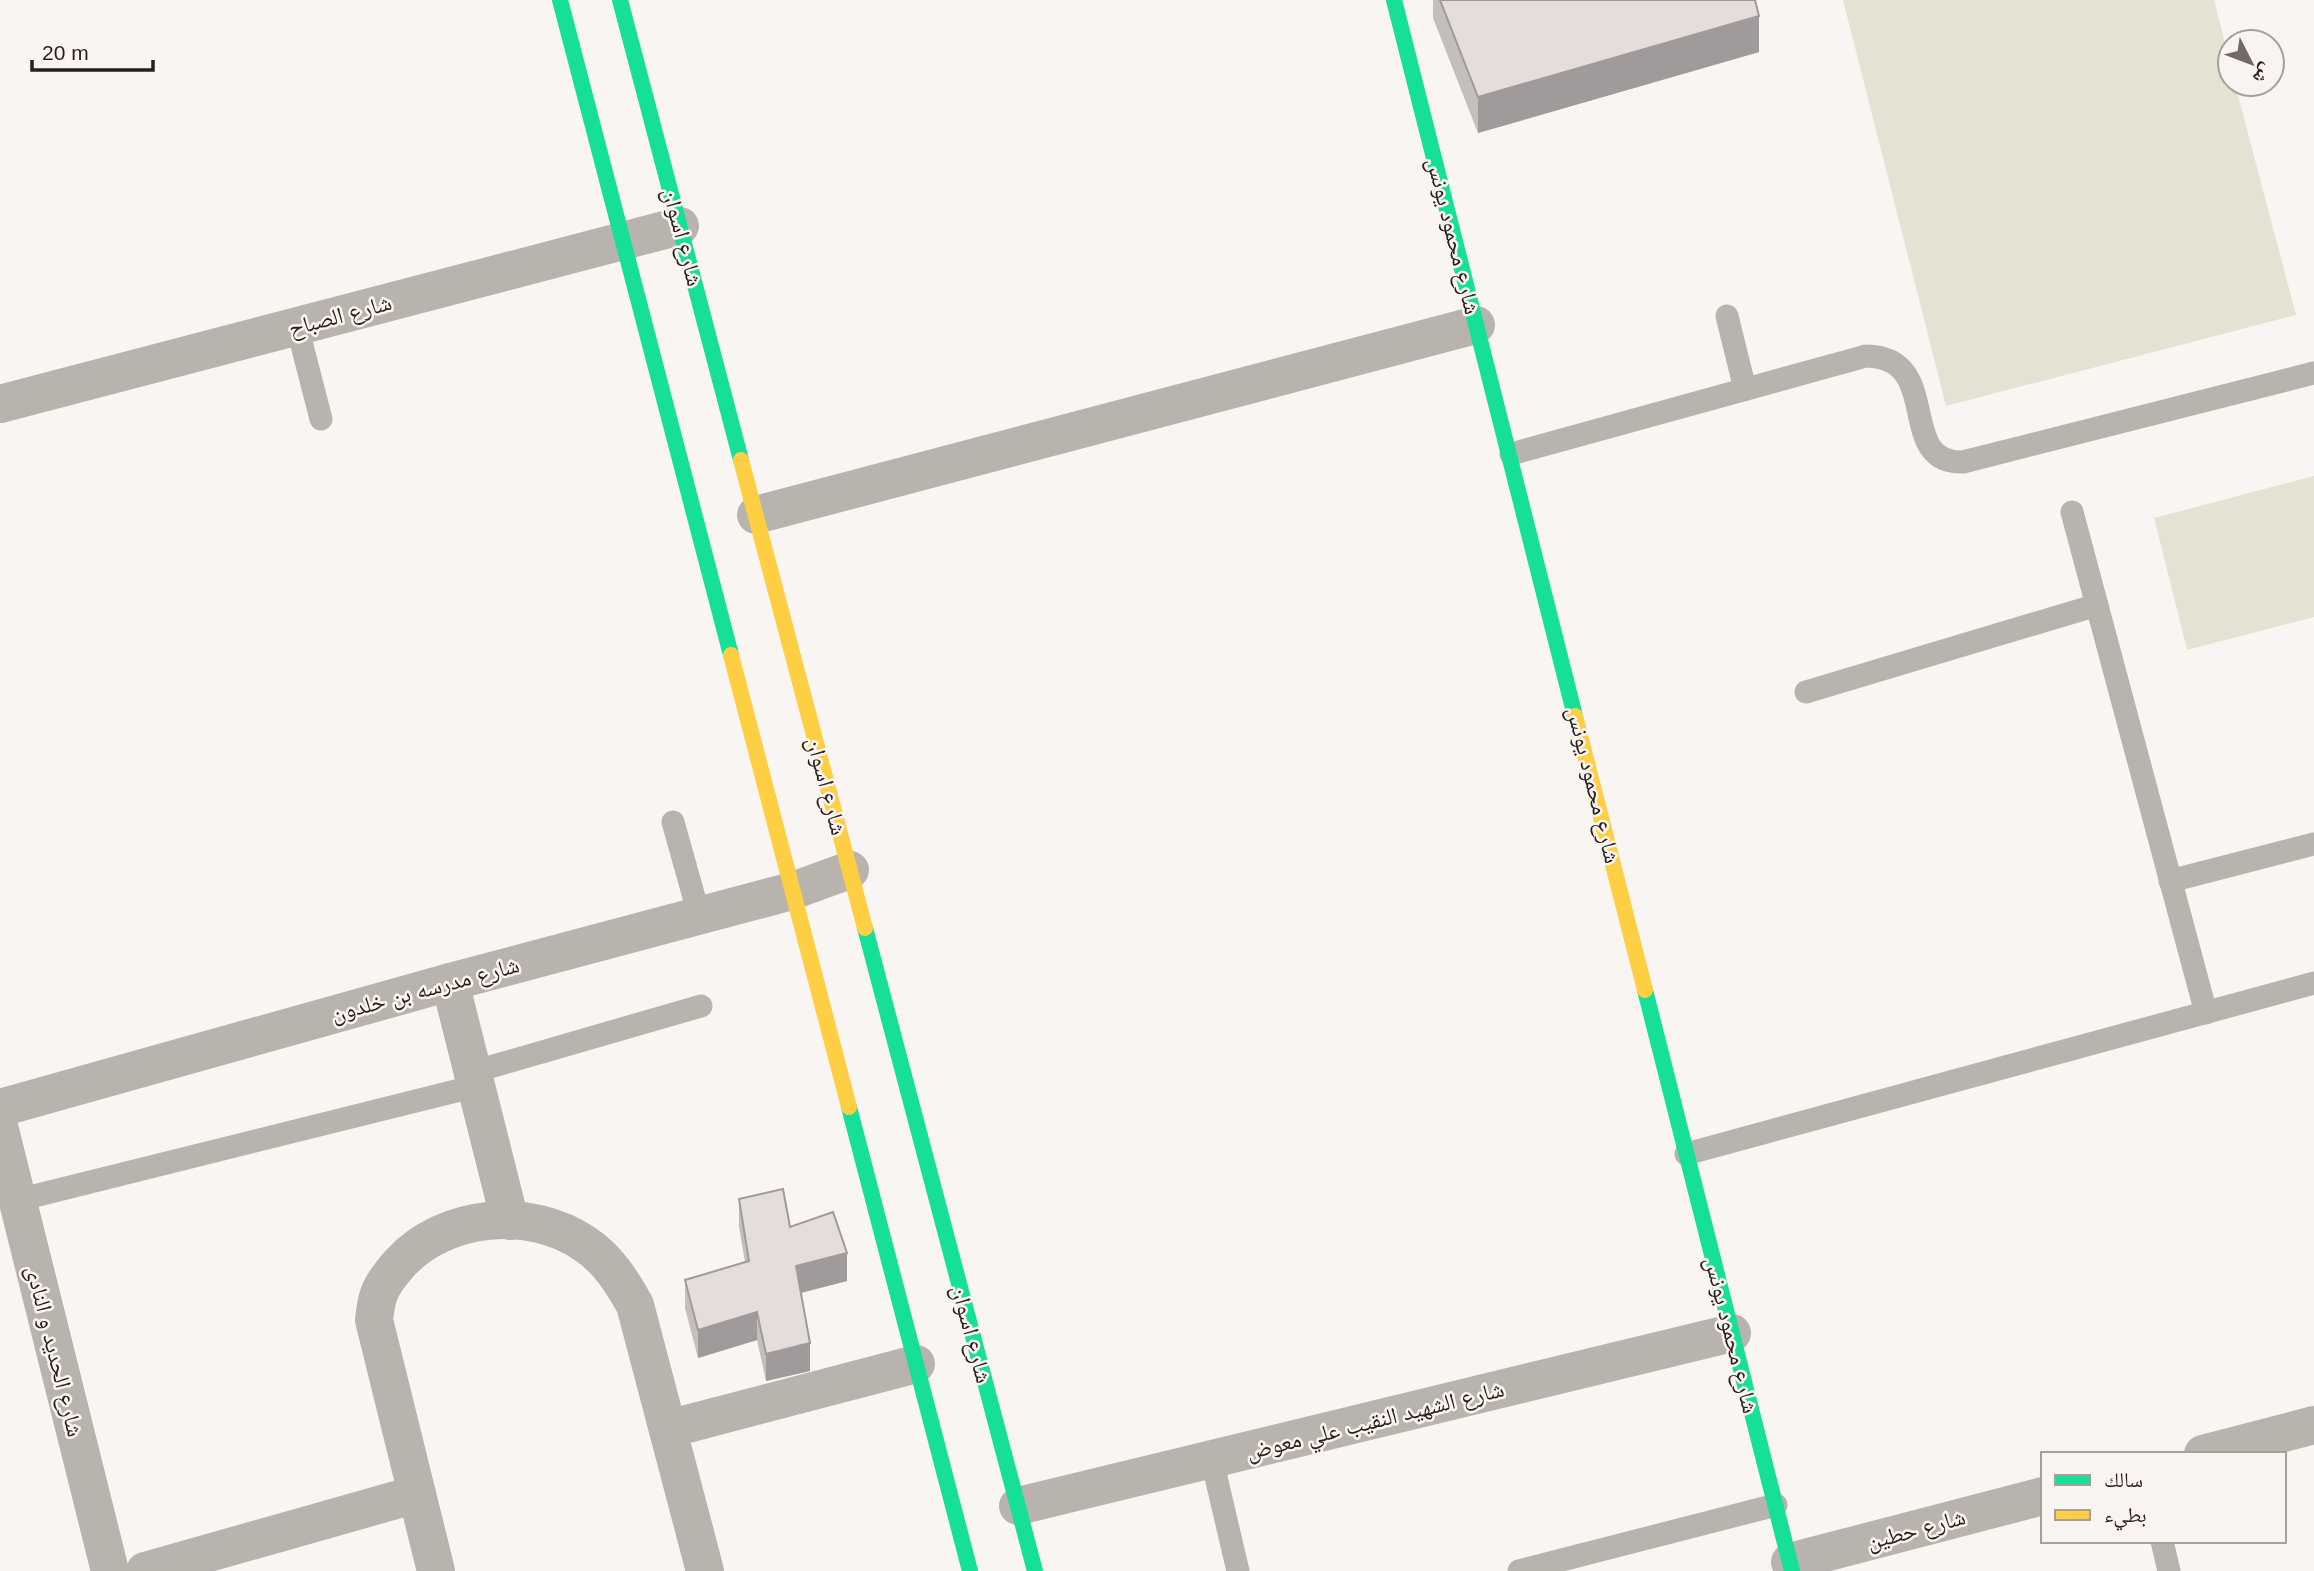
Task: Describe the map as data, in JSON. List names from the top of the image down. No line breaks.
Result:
{"streets":{"street":["شارع محمود يونس","شارع اسوان","شارع الصباح","شارع مدرسه بن خلدون","شارع الحديد و النادى","شارع الشهيد النقيب علي معوض","شارع حطين"]},"crossings":[["شارع محمود يونس","شارع الشهيد النقيب علي معوض"],["شارع محمود يونس","شارع حطين"],["شارع اسوان","شارع الصباح"],["شارع اسوان","شارع مدرسه بن خلدون"],["شارع اسوان","شارع الشهيد النقيب علي معوض"]],"legend":["سالك","بطيء"],"scale_bar":"20 m","north":"bottom right"}
